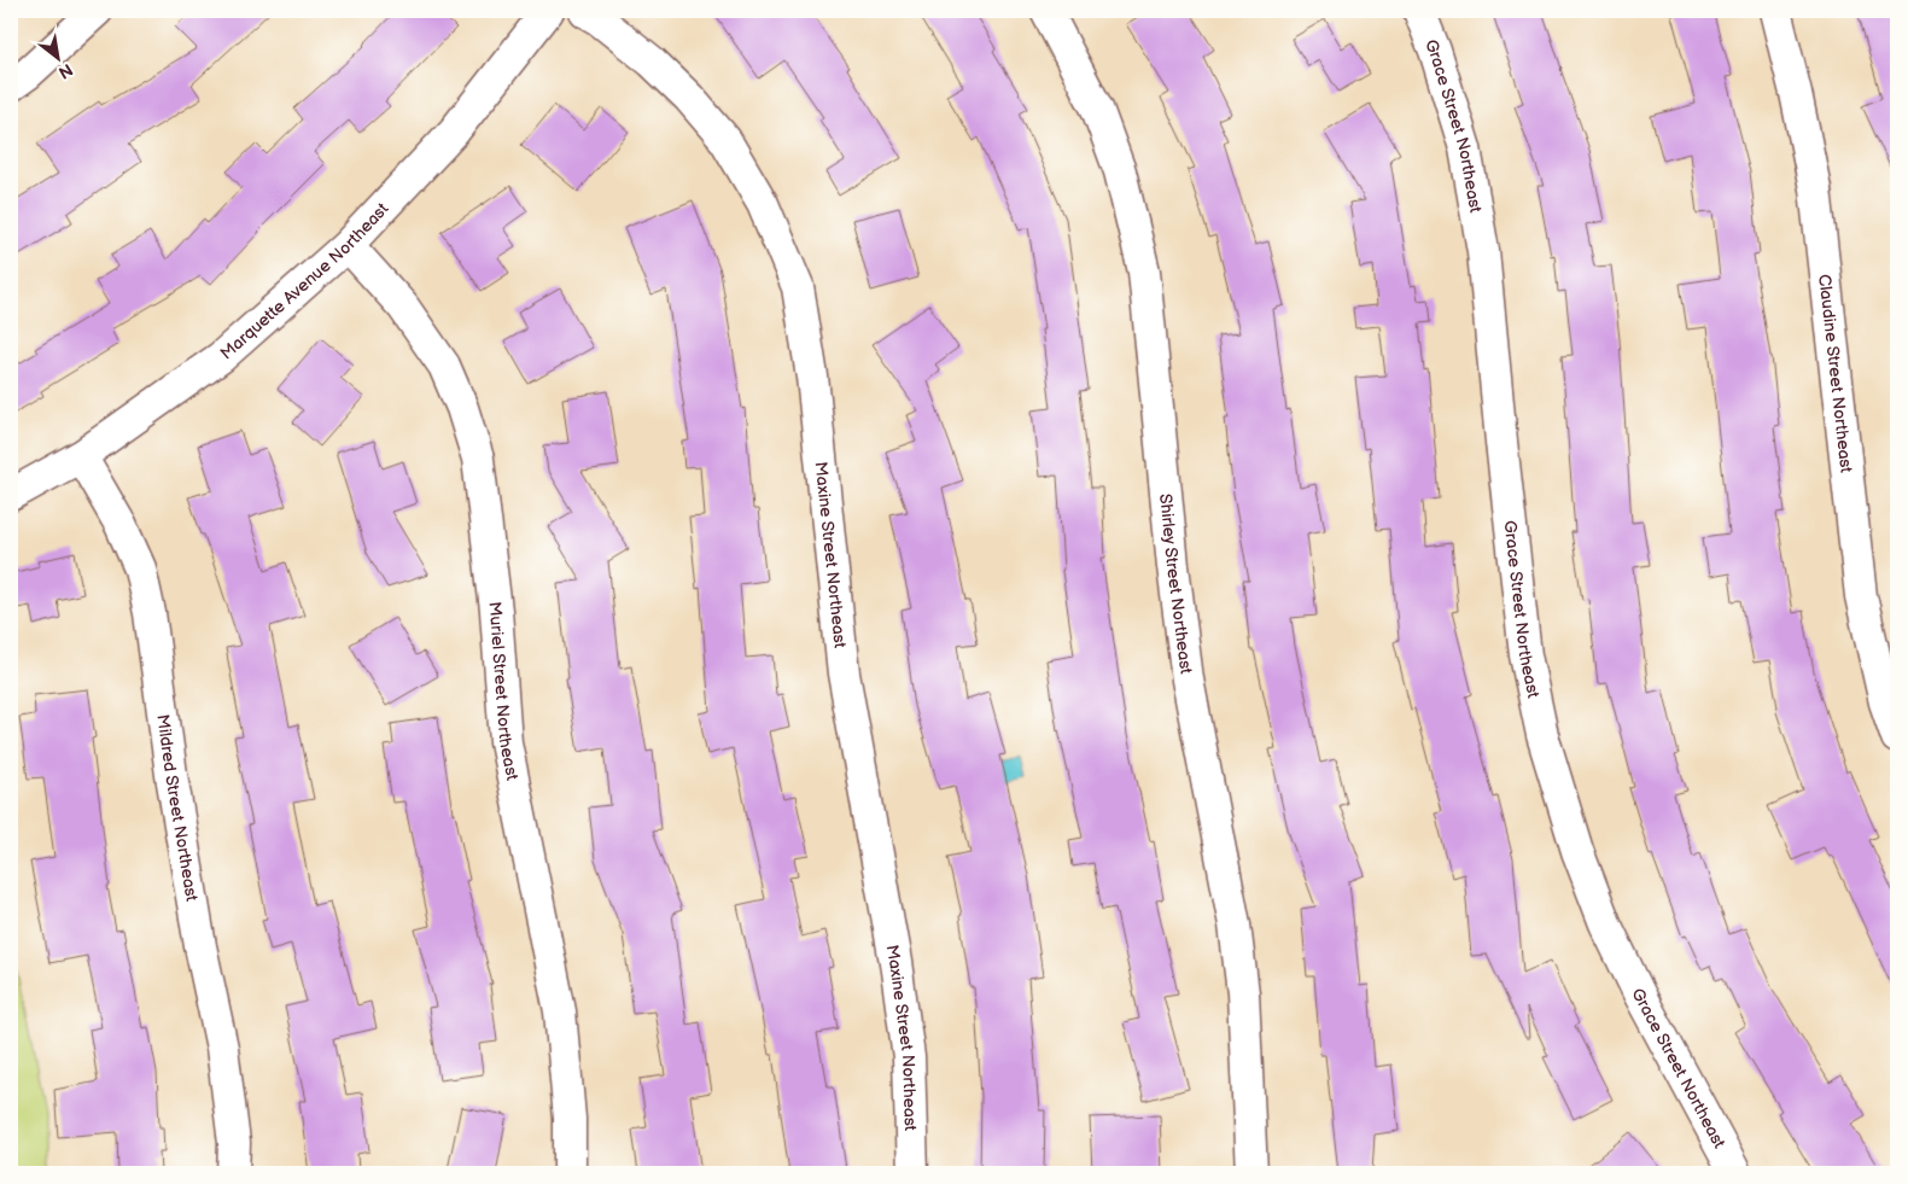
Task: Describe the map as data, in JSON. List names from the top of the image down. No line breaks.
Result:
{"streets":{"street":["Grace Street Northeast","Marquette Avenue Northeast","Claudine Street Northeast","Maxine Street Northeast","Shirley Street Northeast","Muriel Street Northeast","Mildred Street Northeast"]},"crossings":[["Marquette Avenue Northeast","Muriel Street Northeast"],["Marquette Avenue Northeast","Mildred Street Northeast"]],"north":"bottom right"}
